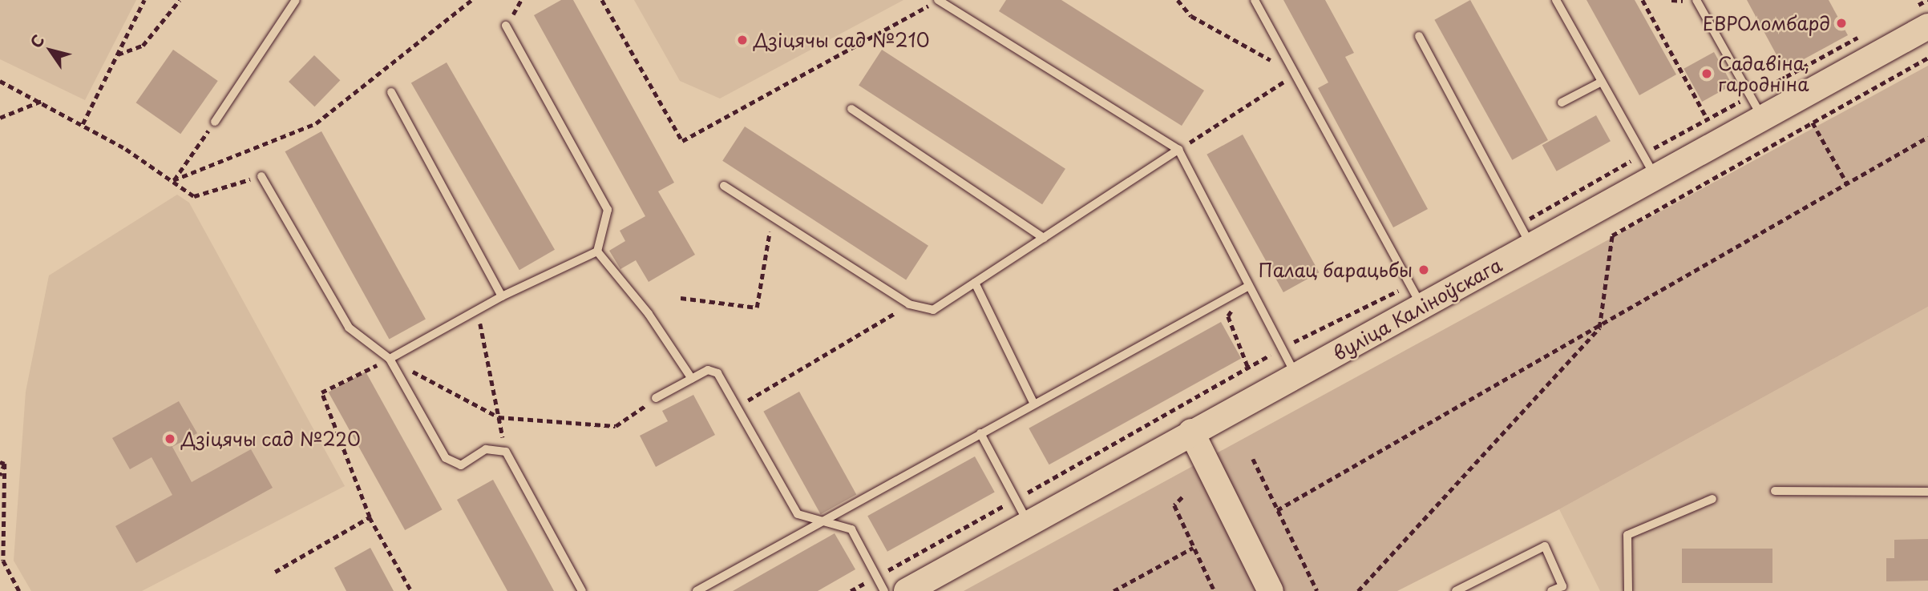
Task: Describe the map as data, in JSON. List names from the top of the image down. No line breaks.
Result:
{"streets":{"main road":["вуліца Каліноўскага"]},"places":["ЕВРОломбард","Дзіцячы сад №210","Садавіна, гародніна","Палац барацьбы","Дзіцячы сад №220"],"north":"top left"}
